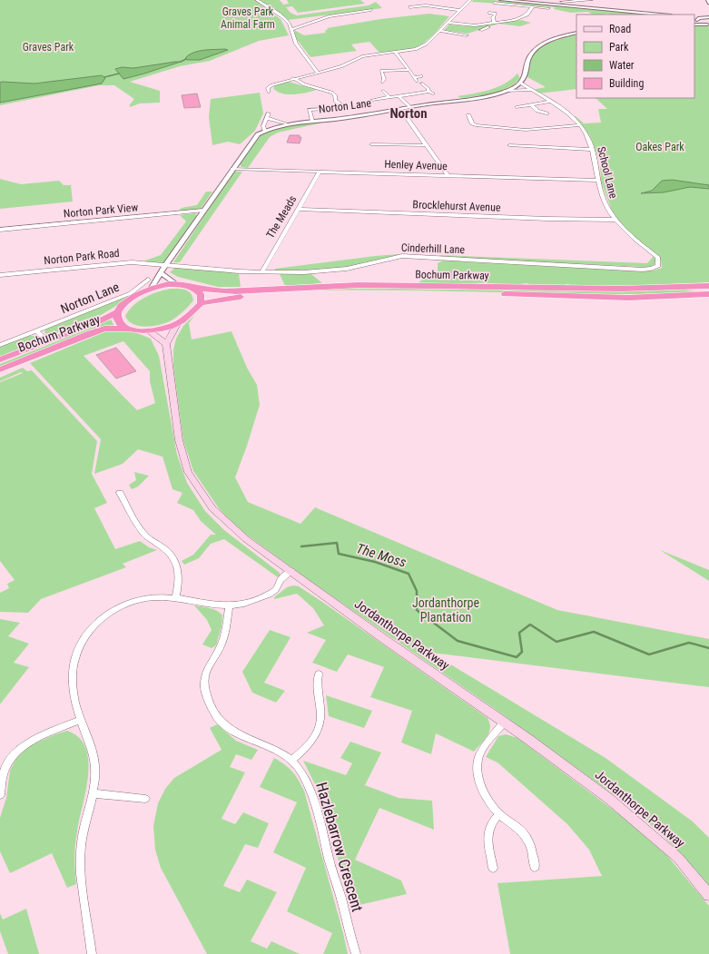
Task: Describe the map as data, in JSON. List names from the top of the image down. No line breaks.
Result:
{"streets":{"highway":["Bochum Parkway"],"main road":["Jordanthorpe Parkway"],"street":["Norton Lane","Henley Avenue","School Lane","Brocklehurst Avenue","Norton Park View","The Meads","Cinderhill Lane","Norton Park Road","Hazlebarrow Crescent"]},"crossings":[["Norton Lane","Henley Avenue"],["Norton Lane","School Lane"],["Norton Lane","Norton Park View"],["Norton Lane","Cinderhill Lane"],["Norton Lane","Norton Park Road"],["Norton Lane","Bochum Parkway"],["Henley Avenue","School Lane"],["Henley Avenue","The Meads"],["School Lane","Brocklehurst Avenue"],["School Lane","Cinderhill Lane"],["Brocklehurst Avenue","The Meads"],["The Meads","Cinderhill Lane"],["Cinderhill Lane","Norton Park Road"]],"districts":["Norton"],"water":["The Moss"],"parks":["Graves Park Animal Farm","Graves Park","Oakes Park","Jordanthorpe Plantation"],"legend":["Road","Park","Water","Building"]}
